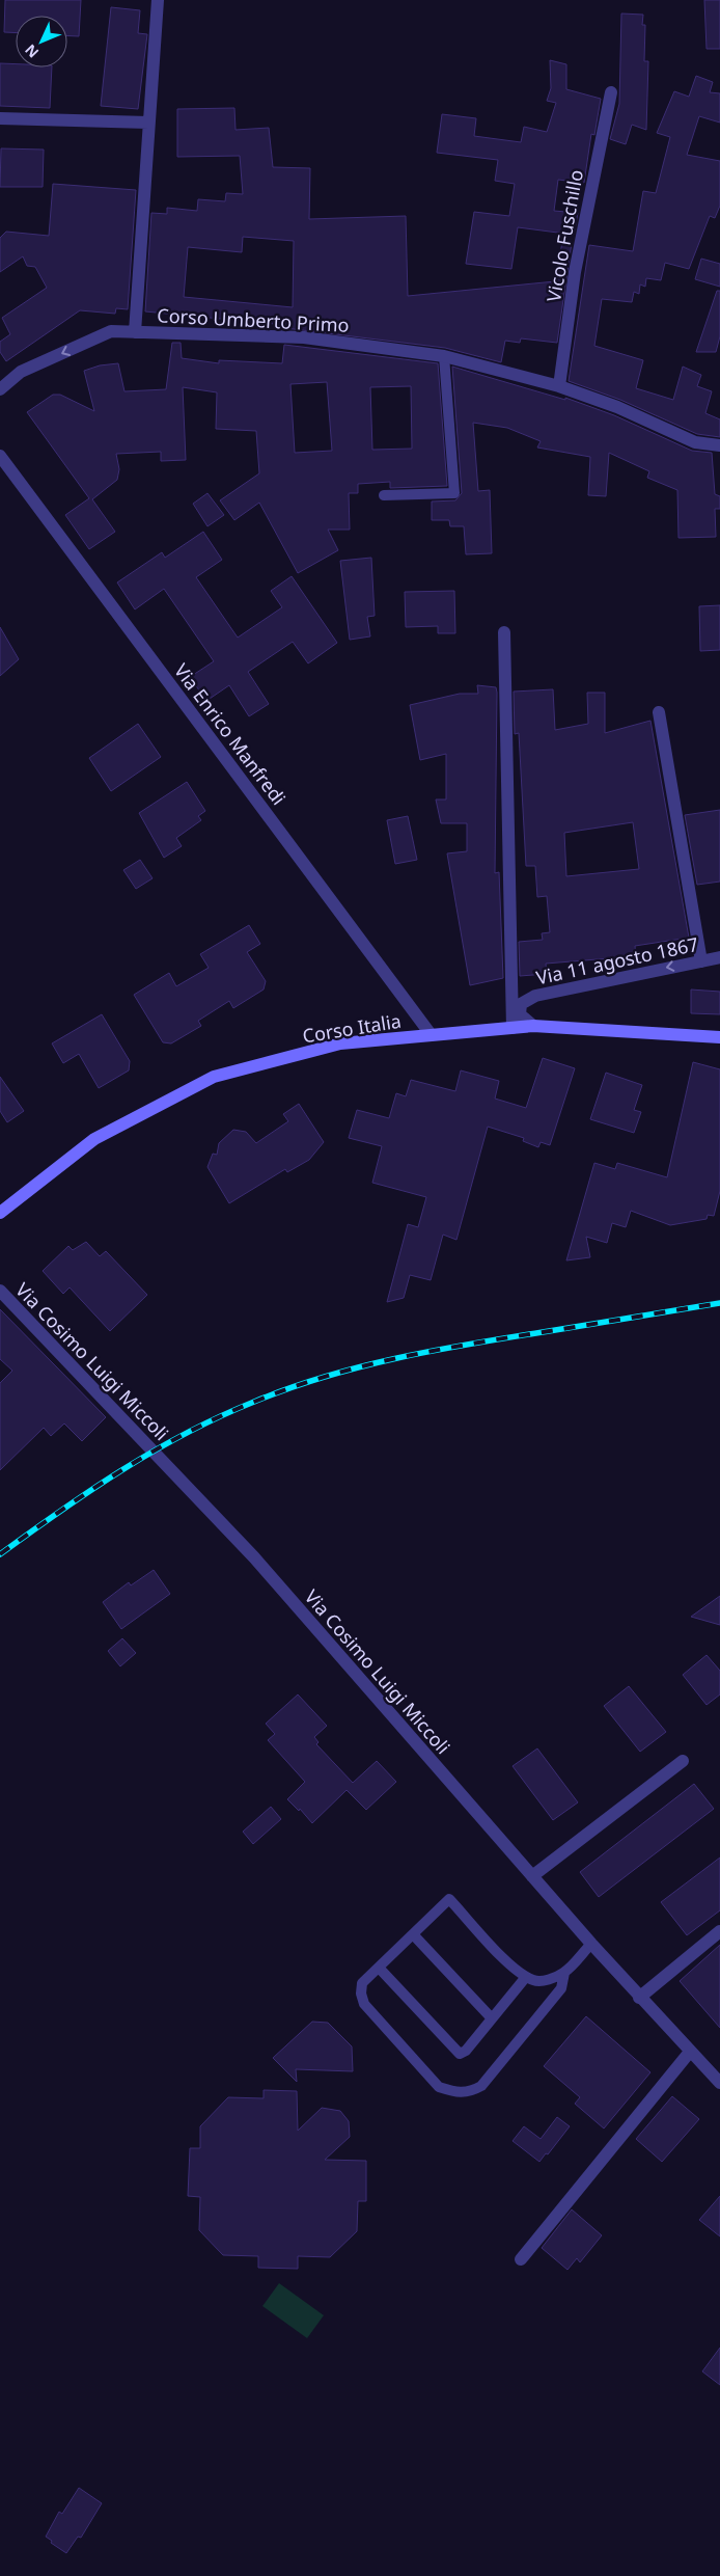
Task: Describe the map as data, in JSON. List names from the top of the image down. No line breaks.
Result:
{"streets":{"main road":["Corso Italia"],"street":["Vicolo Fuschillo","Corso Umberto Primo","Via Enrico Manfredi","Via 11 agosto 1867","Via Cosimo Luigi Miccoli"]},"crossings":[["Vicolo Fuschillo","Corso Umberto Primo"],["Via Enrico Manfredi","Corso Italia"],["Via 11 agosto 1867","Corso Italia"]],"one_way":["Via 11 agosto 1867"],"north":"bottom left"}
